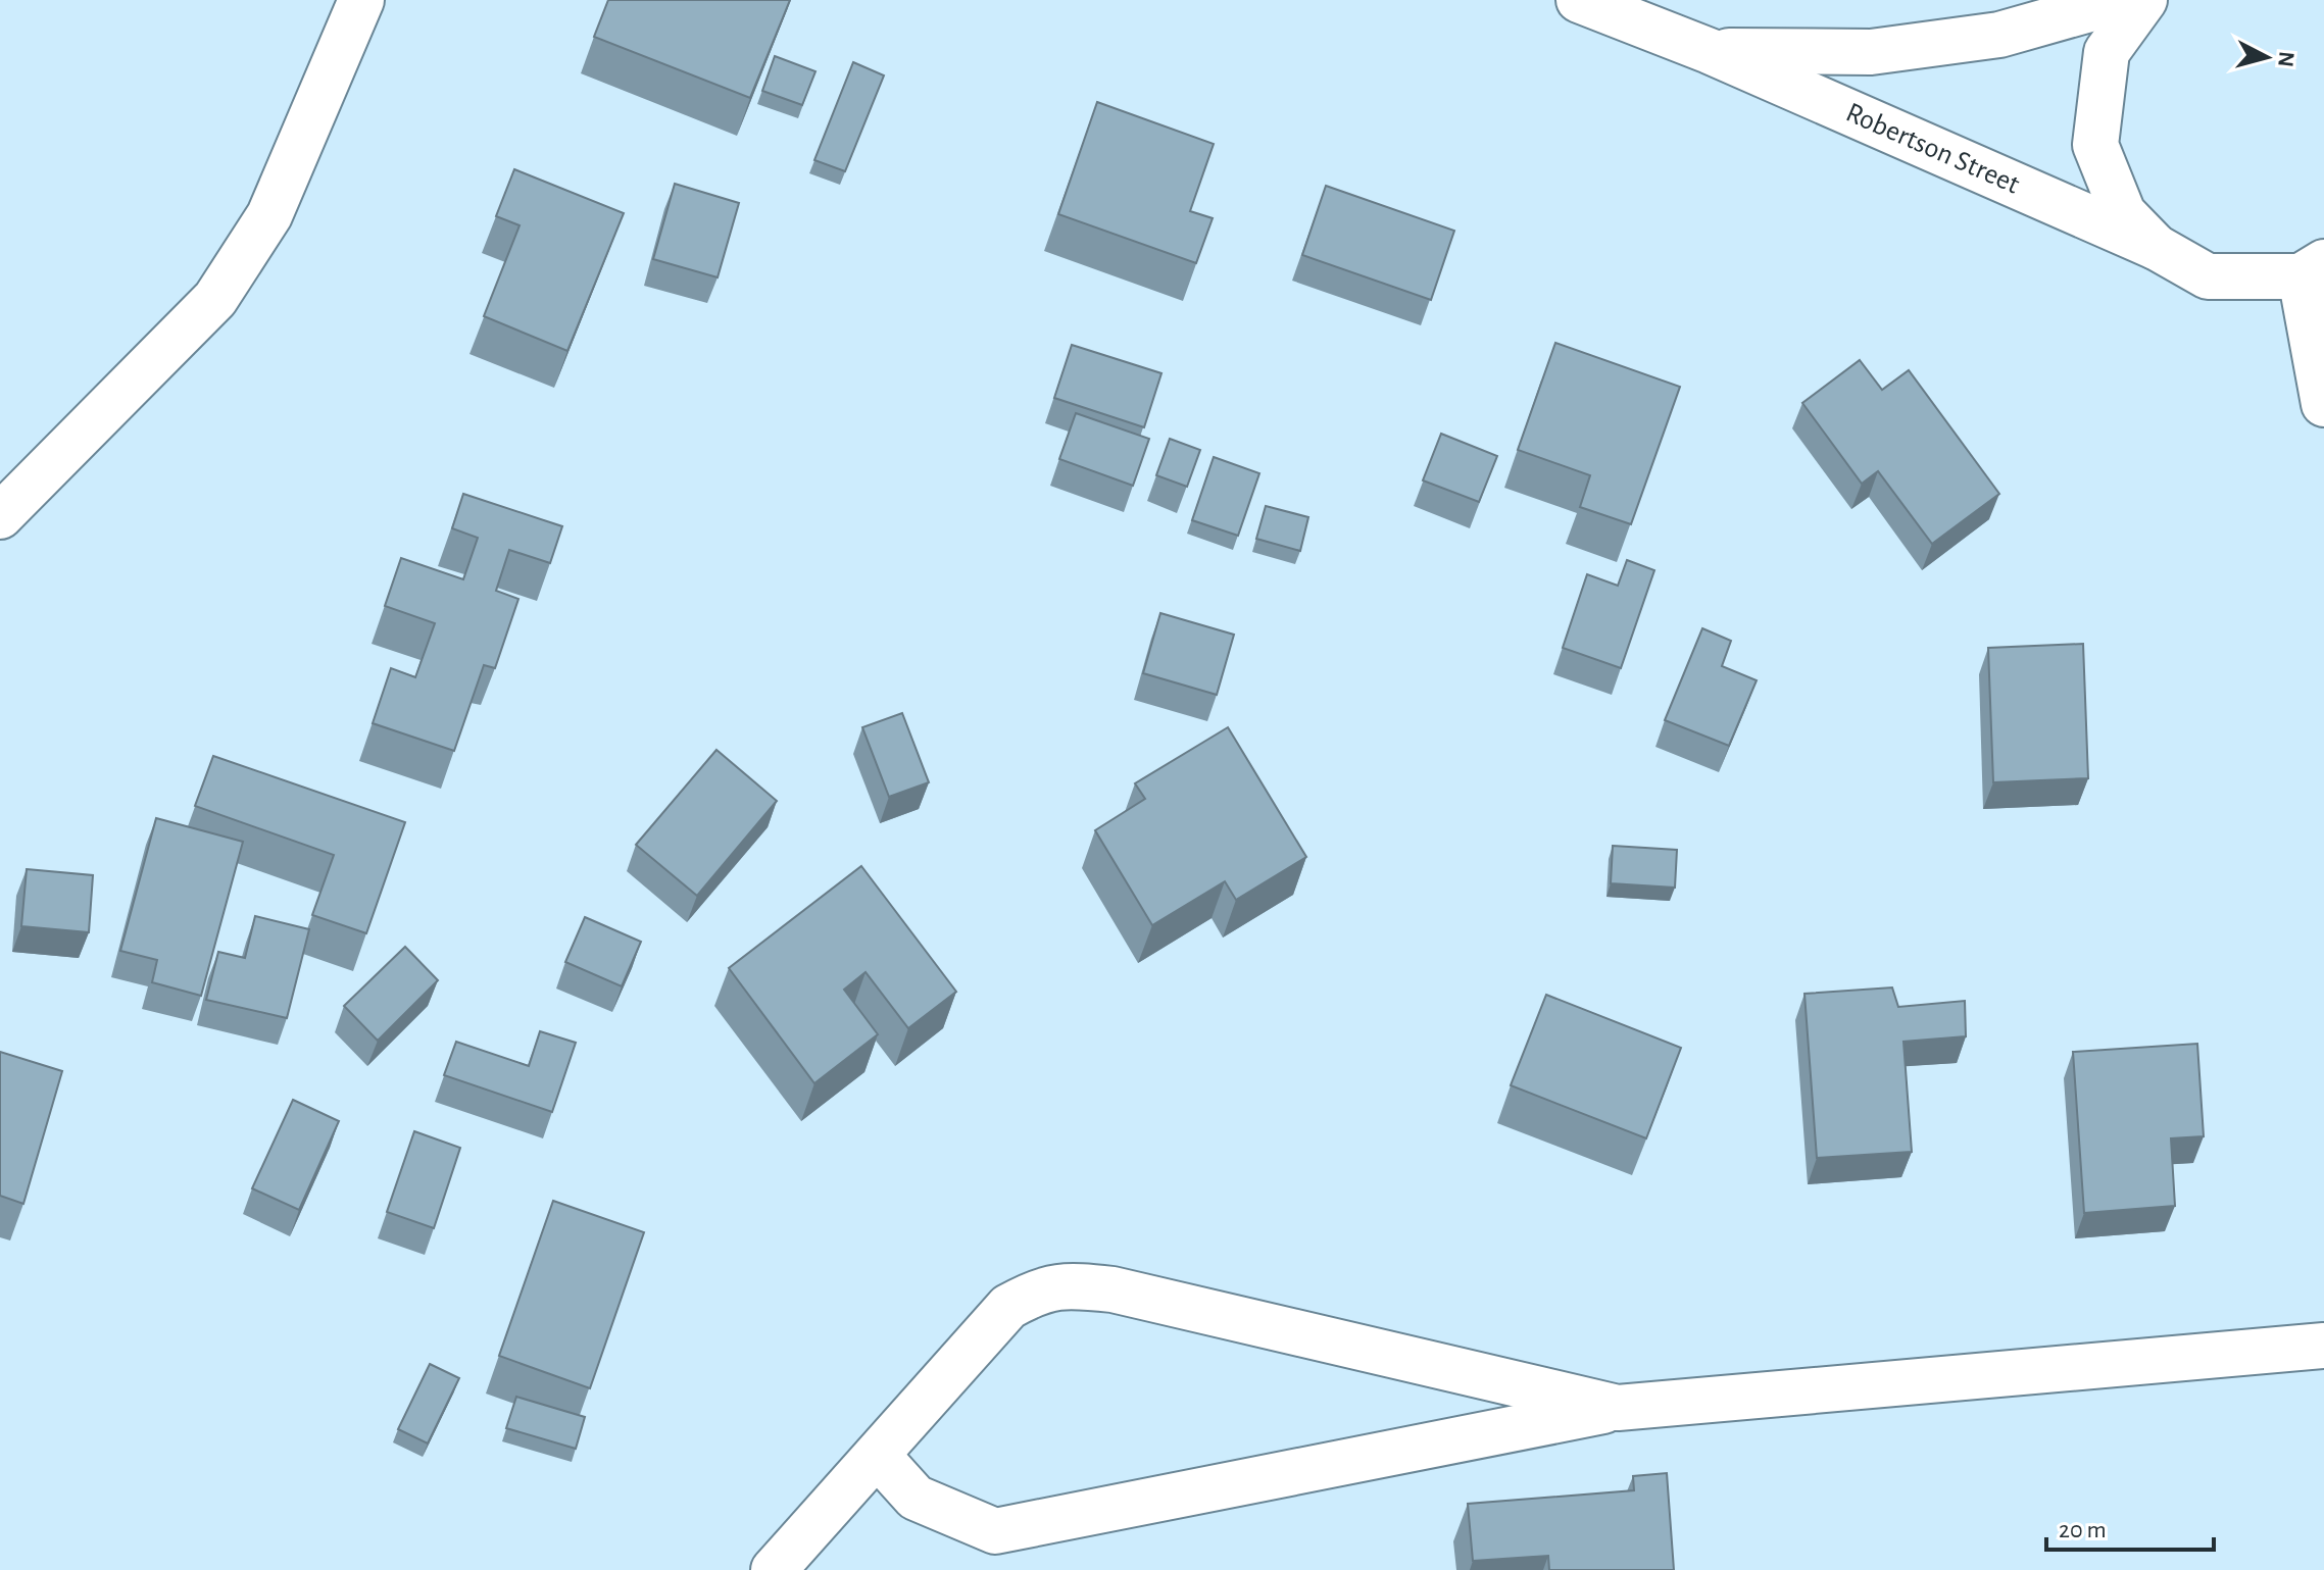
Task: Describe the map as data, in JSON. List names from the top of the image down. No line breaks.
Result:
{"streets":{"street":["Robertson Street"]},"scale_bar":"20 m","north":"right"}
